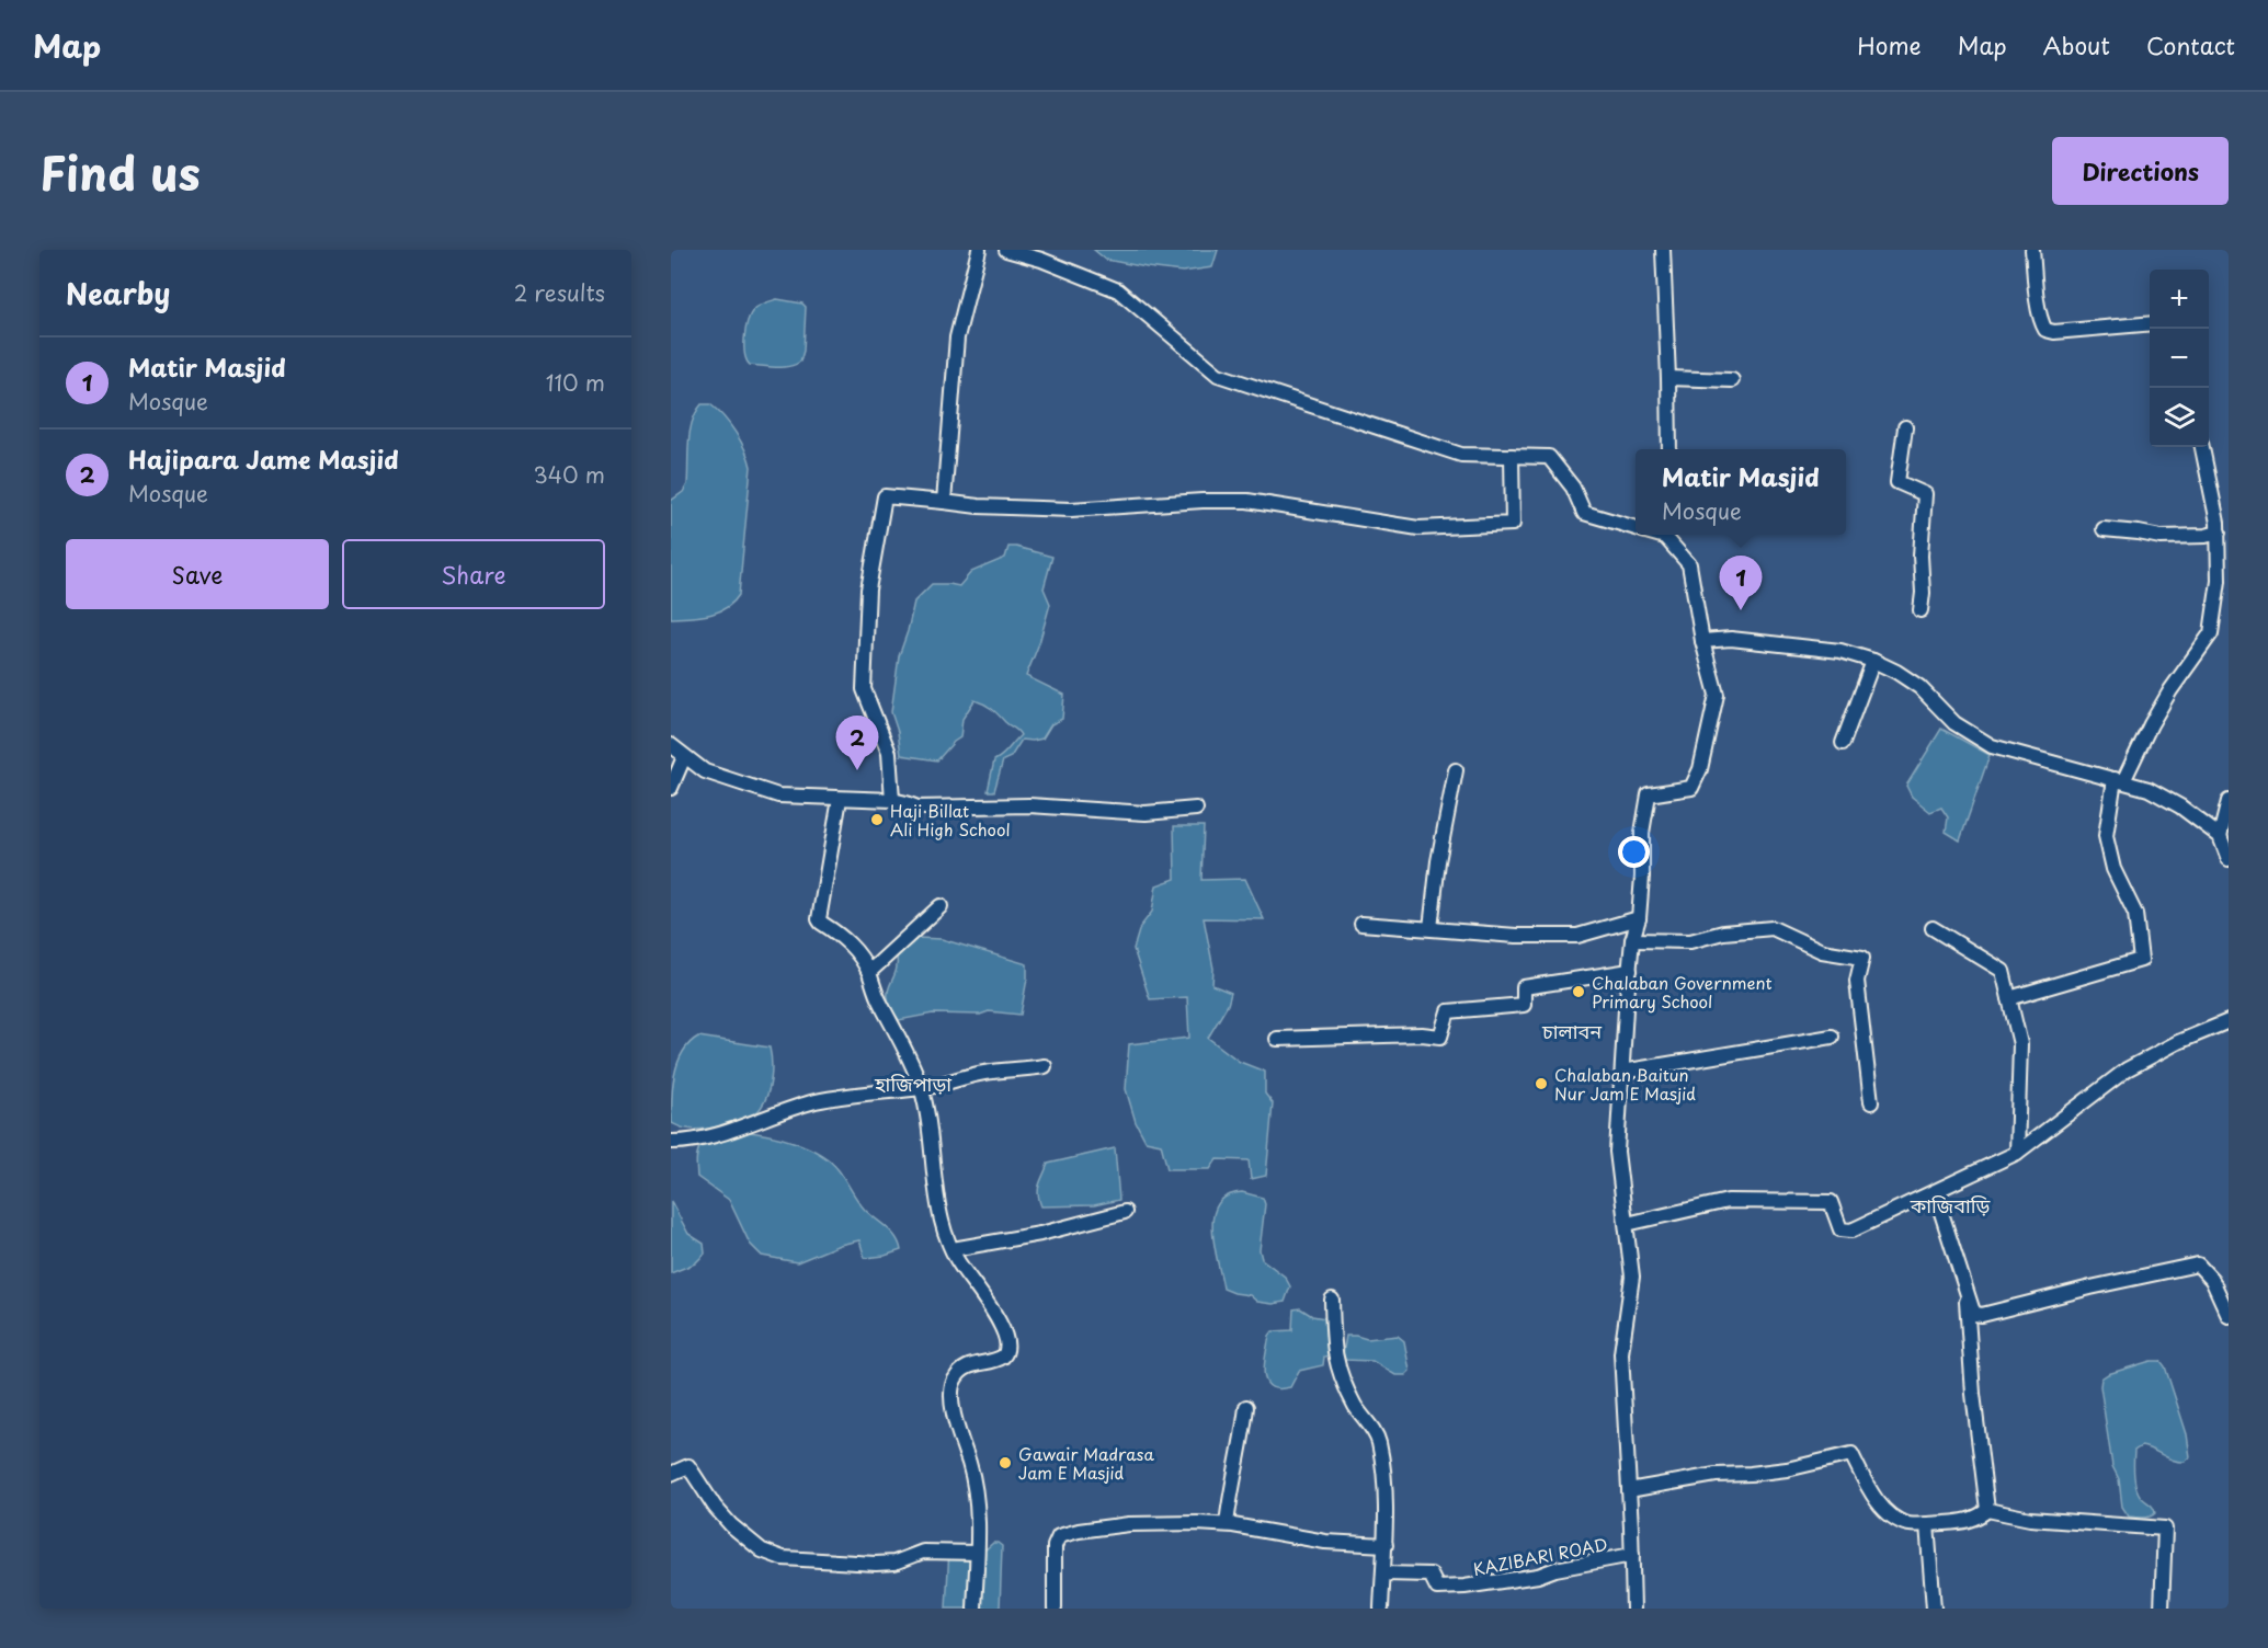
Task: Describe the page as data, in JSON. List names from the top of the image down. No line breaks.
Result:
{"streets":{"street":["KAZIBARI ROAD"]},"districts":["চালাবন","হাজিপাড়া","কাজিবাড়ি"],"places":["Haji Billat Ali High School","Chalaban Government Primary School","Chalaban Baitun Nur Jam E Masjid","Gawair Madrasa Jam E Masjid"],"page":{"header":"Map","nav":["Home","Map","About","Contact"],"title":"Find us","buttons":["Directions",["Save","Share"]],"heading":["Nearby","2 results"],"map_buttons":["+","−"],"list":[{"mark":"1","name":"Matir Masjid","note":"Mosque","value":"110 m"},{"mark":"2","name":"Hajipara Jame Masjid","note":"Mosque","value":"340 m"}],"popup":["Matir Masjid","Mosque"],"pins":["1","2"]}}
